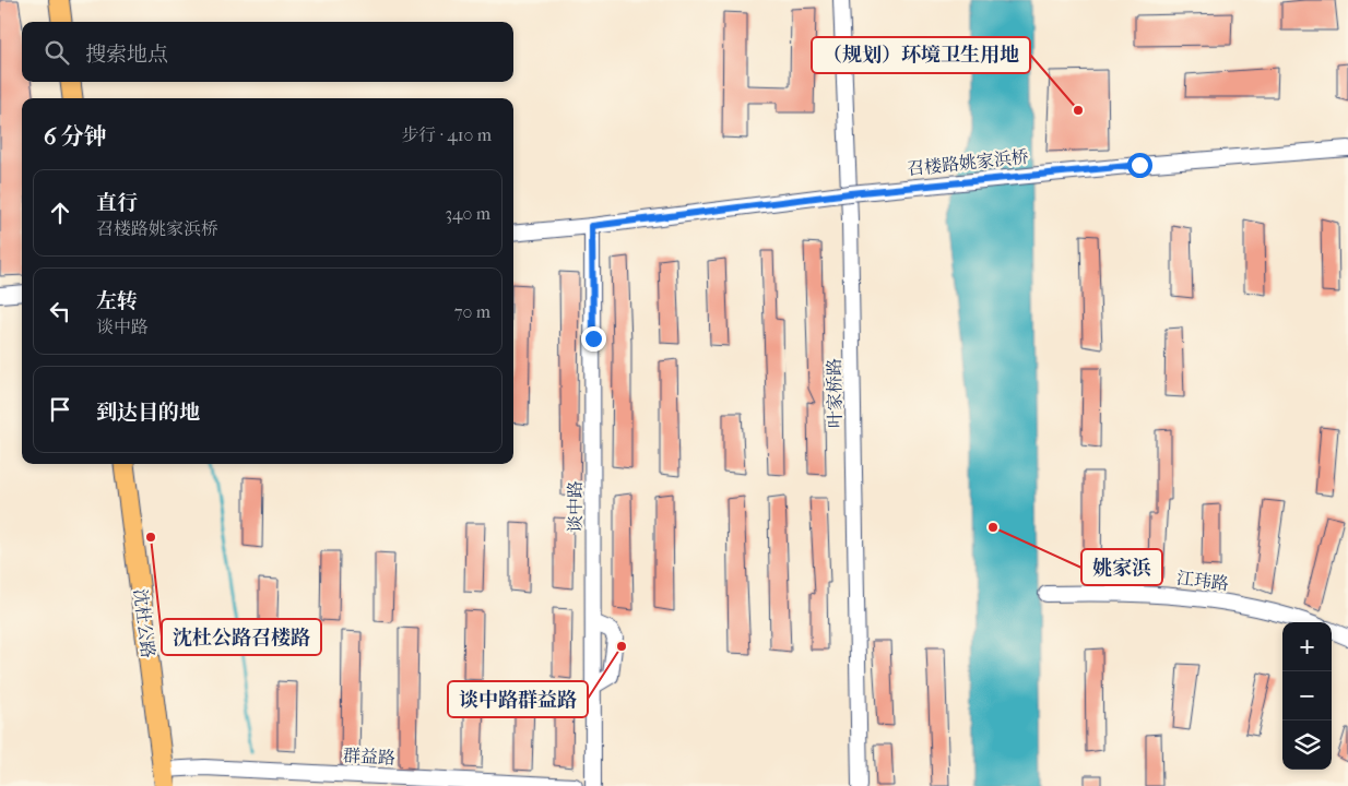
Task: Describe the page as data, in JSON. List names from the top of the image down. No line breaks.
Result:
{"streets":{"main road":["沈杜公路"],"street":["召楼路姚家浜桥","叶家桥路","谈中路","江玮路","群益路"]},"crossings":[["召楼路姚家浜桥","谈中路"],["沈杜公路","群益路"]],"places":["（规划）环境卫生用地","姚家浜","沈杜公路召楼路","谈中路群益路"],"page":{"search":"搜索地点","heading":["6 分钟","步行 · 410 m"],"list":[["直行","召楼路姚家浜桥","340 m"],["左转","谈中路","70 m"],"到达目的地"],"map_buttons":["+","−"]}}
